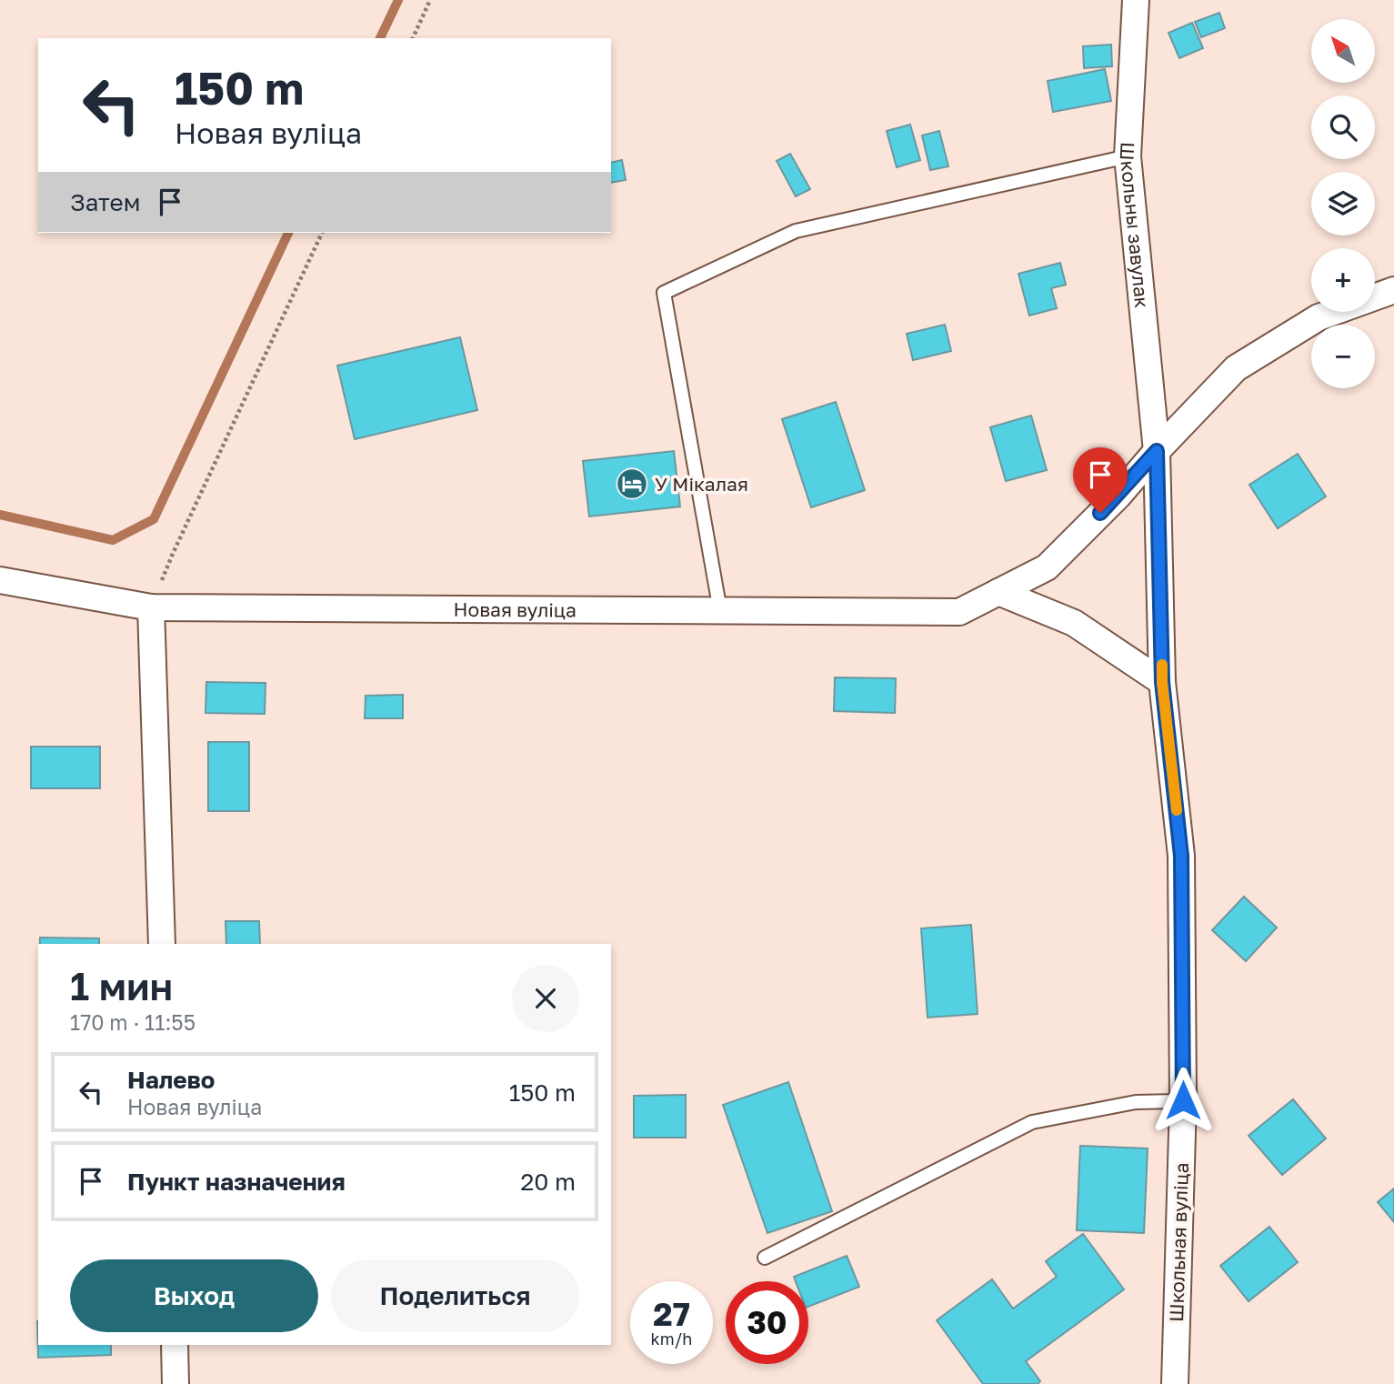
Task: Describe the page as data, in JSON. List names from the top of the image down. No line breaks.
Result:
{"streets":{"street":["Школьны завулак","Новая вуліца","Школьная вуліца"]},"crossings":[["Школьны завулак","Новая вуліца"],["Школьны завулак","Школьная вуліца"],["Новая вуліца","Школьная вуліца"]],"places":{"hotel":["У Мікалая"]},"north":"top left","page":{"map_buttons":["+","−"],"turn":["150 m","Новая вуліца"],"then":"Затем","heading":["1 мин","170 m · 11:55"],"list":[{"name":"Налево","note":"Новая вуліца","value":"150 m"},{"name":"Пункт назначения","value":"20 m"}],"buttons":["Выход","Поделиться"],"speed":"27 km/h","limit":"30"}}
